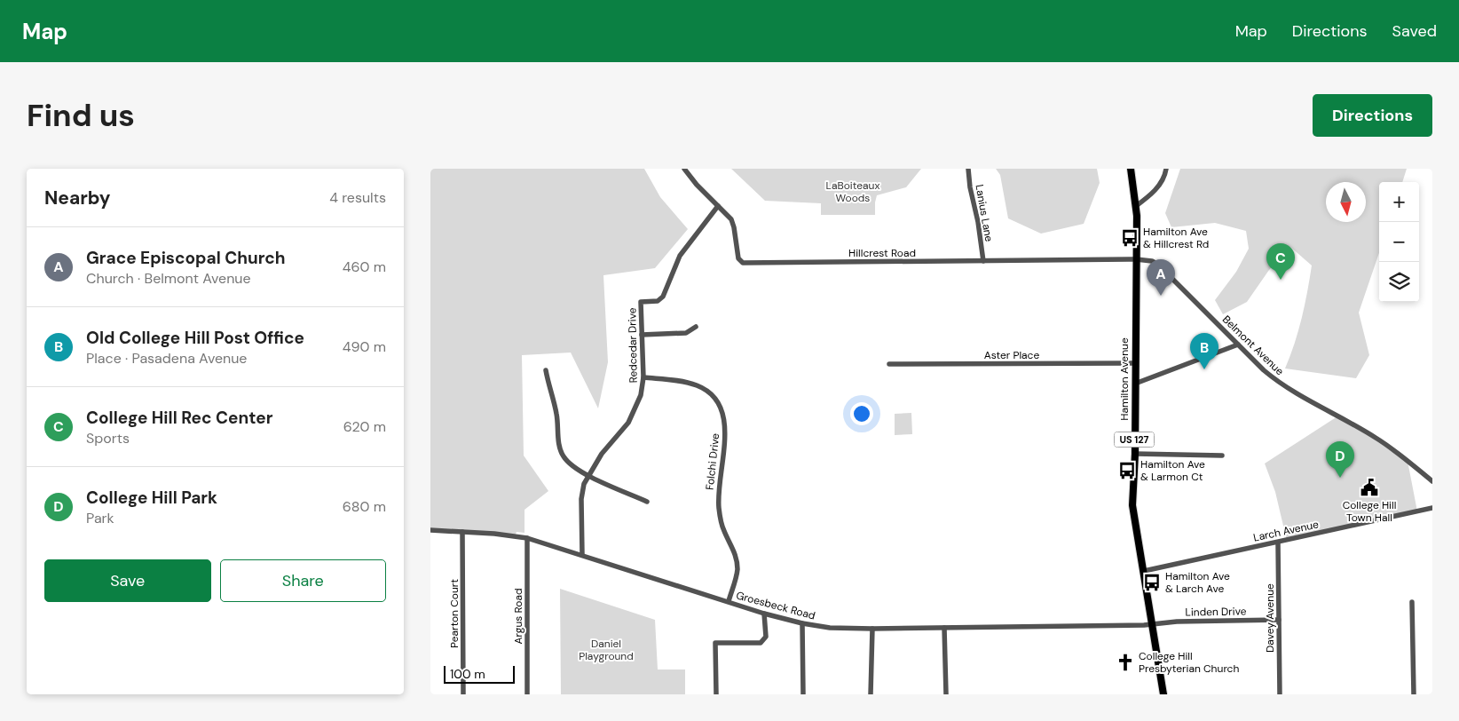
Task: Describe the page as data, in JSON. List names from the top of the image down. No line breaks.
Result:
{"streets":{"main road":["Hamilton Avenue","US 127"],"street":["Lanius Lane","Hillcrest Road","Redcedar Drive","Belmont Avenue","Aster Place","Folchi Drive","Larch Avenue","Groesbeck Road","Linden Drive","Pearton Court","Argus Road","Davey Avenue"]},"crossings":[["Lanius Lane","Hillcrest Road"],["Hillcrest Road","Redcedar Drive"],["Hillcrest Road","Belmont Avenue"],["Hillcrest Road","Hamilton Avenue"],["Redcedar Drive","Folchi Drive"],["Redcedar Drive","Groesbeck Road"],["Belmont Avenue","Hamilton Avenue"],["Aster Place","Hamilton Avenue"],["Hamilton Avenue","Larch Avenue"],["Hamilton Avenue","Groesbeck Road"],["Hamilton Avenue","Linden Drive"],["Folchi Drive","Groesbeck Road"],["Larch Avenue","Davey Avenue"],["Groesbeck Road","Linden Drive"],["Groesbeck Road","Pearton Court"],["Groesbeck Road","Argus Road"],["Linden Drive","Davey Avenue"]],"parks":["LaBoiteaux Woods","Daniel Playground"],"places":{"bus stop":["Hamilton Ave & Hillcrest Rd","Hamilton Ave & Larmon Ct","Hamilton Ave & Larch Ave"],"public building":["College Hill Town Hall"],"church":["College Hill Presbyterian Church"]},"scale_bar":"100 m","north":"bottom","page":{"header":"Map","nav":["Map","Directions","Saved"],"buttons":["Directions",["Save","Share"]],"title":"Find us","heading":["Nearby","4 results"],"map_buttons":["+","−"],"list":[{"mark":"A","name":"Grace Episcopal Church","note":"Church · Belmont Avenue","value":"460 m"},{"mark":"B","name":"Old College Hill Post Office","note":"Place · Pasadena Avenue","value":"490 m"},{"mark":"C","name":"College Hill Rec Center","note":"Sports","value":"620 m"},{"mark":"D","name":"College Hill Park","note":"Park","value":"680 m"}],"pins":["C","A","B","D"],"scale":"100 m"}}
